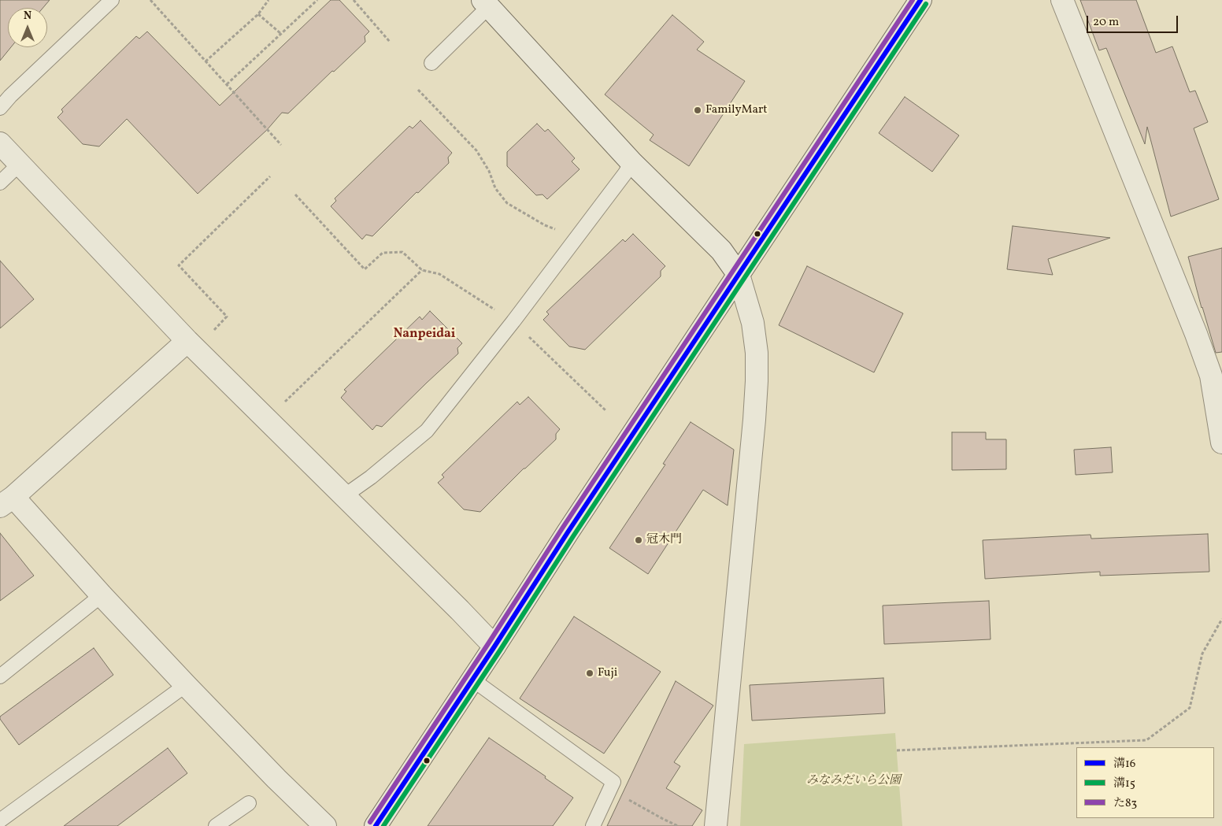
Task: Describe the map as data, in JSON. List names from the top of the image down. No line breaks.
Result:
{"districts":["Nanpeidai"],"parks":["みなみだいら公園"],"places":["FamilyMart","冠木門","Fuji"],"lines":["transit line 溝16","transit line た83","transit line 溝15"],"legend":["溝16","溝15","た83"],"scale_bar":"20 m","north":"top"}
